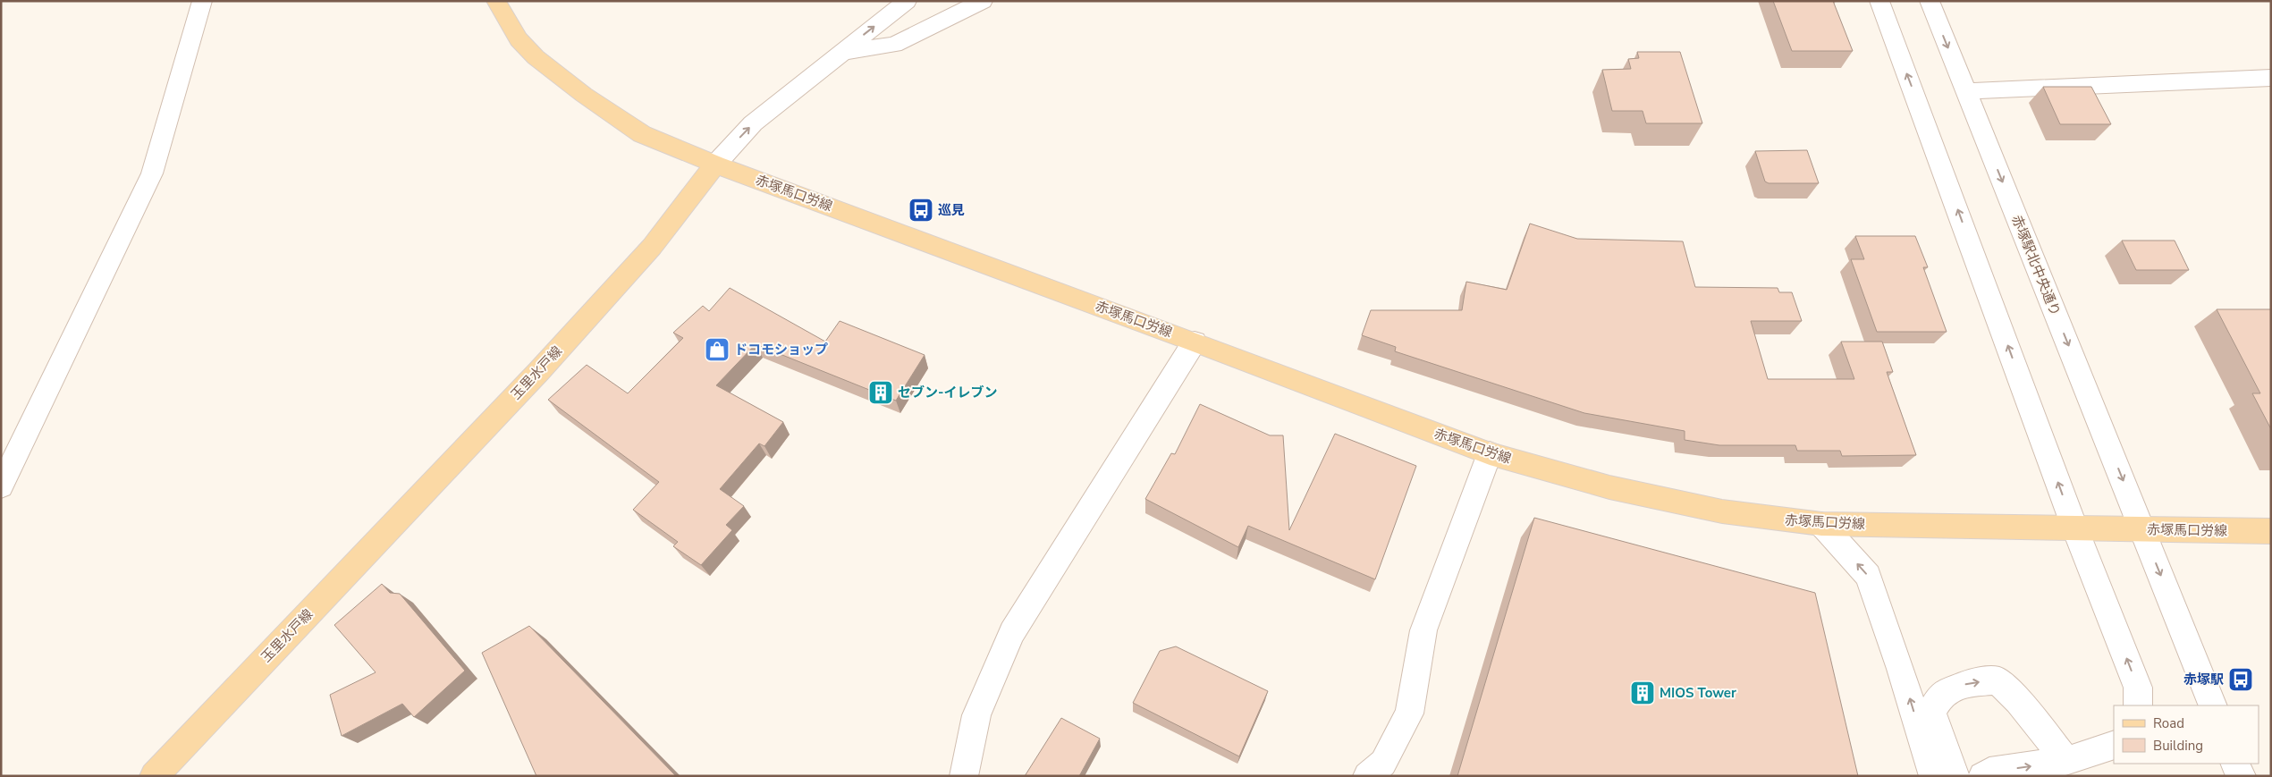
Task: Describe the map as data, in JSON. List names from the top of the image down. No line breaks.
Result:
{"streets":{"main road":["赤塚馬口労線","玉里水戸線"],"street":["赤塚駅北中央通り"]},"crossings":[["赤塚馬口労線","赤塚駅北中央通り"],["赤塚馬口労線","玉里水戸線"]],"places":{"bus stop":["巡見","赤塚駅"],"shop":["ドコモショップ"],"building":["セブン-イレブン","MIOS Tower"]},"legend":["Road","Building"]}
